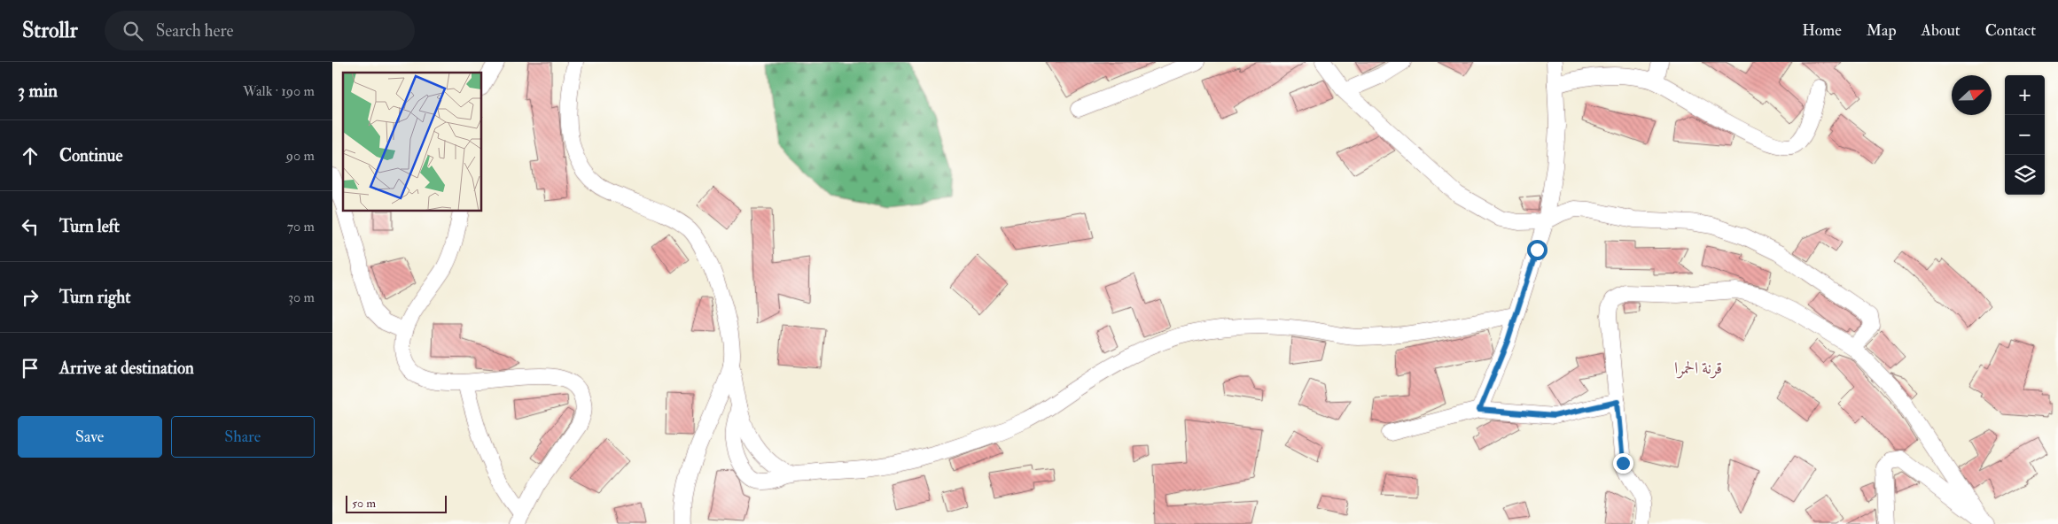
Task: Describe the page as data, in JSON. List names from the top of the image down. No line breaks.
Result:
{"districts":["قرنة الحمرا"],"scale_bar":"50 m","north":"right","page":{"header":"Strollr","search":"Search here","nav":["Home","Map","About","Contact"],"heading":["3 min","Walk · 190 m"],"map_buttons":["+","−"],"list":[["Continue","90 m"],["Turn left","70 m"],["Turn right","30 m"],"Arrive at destination"],"buttons":["Save","Share"],"scale":"50 m"}}
